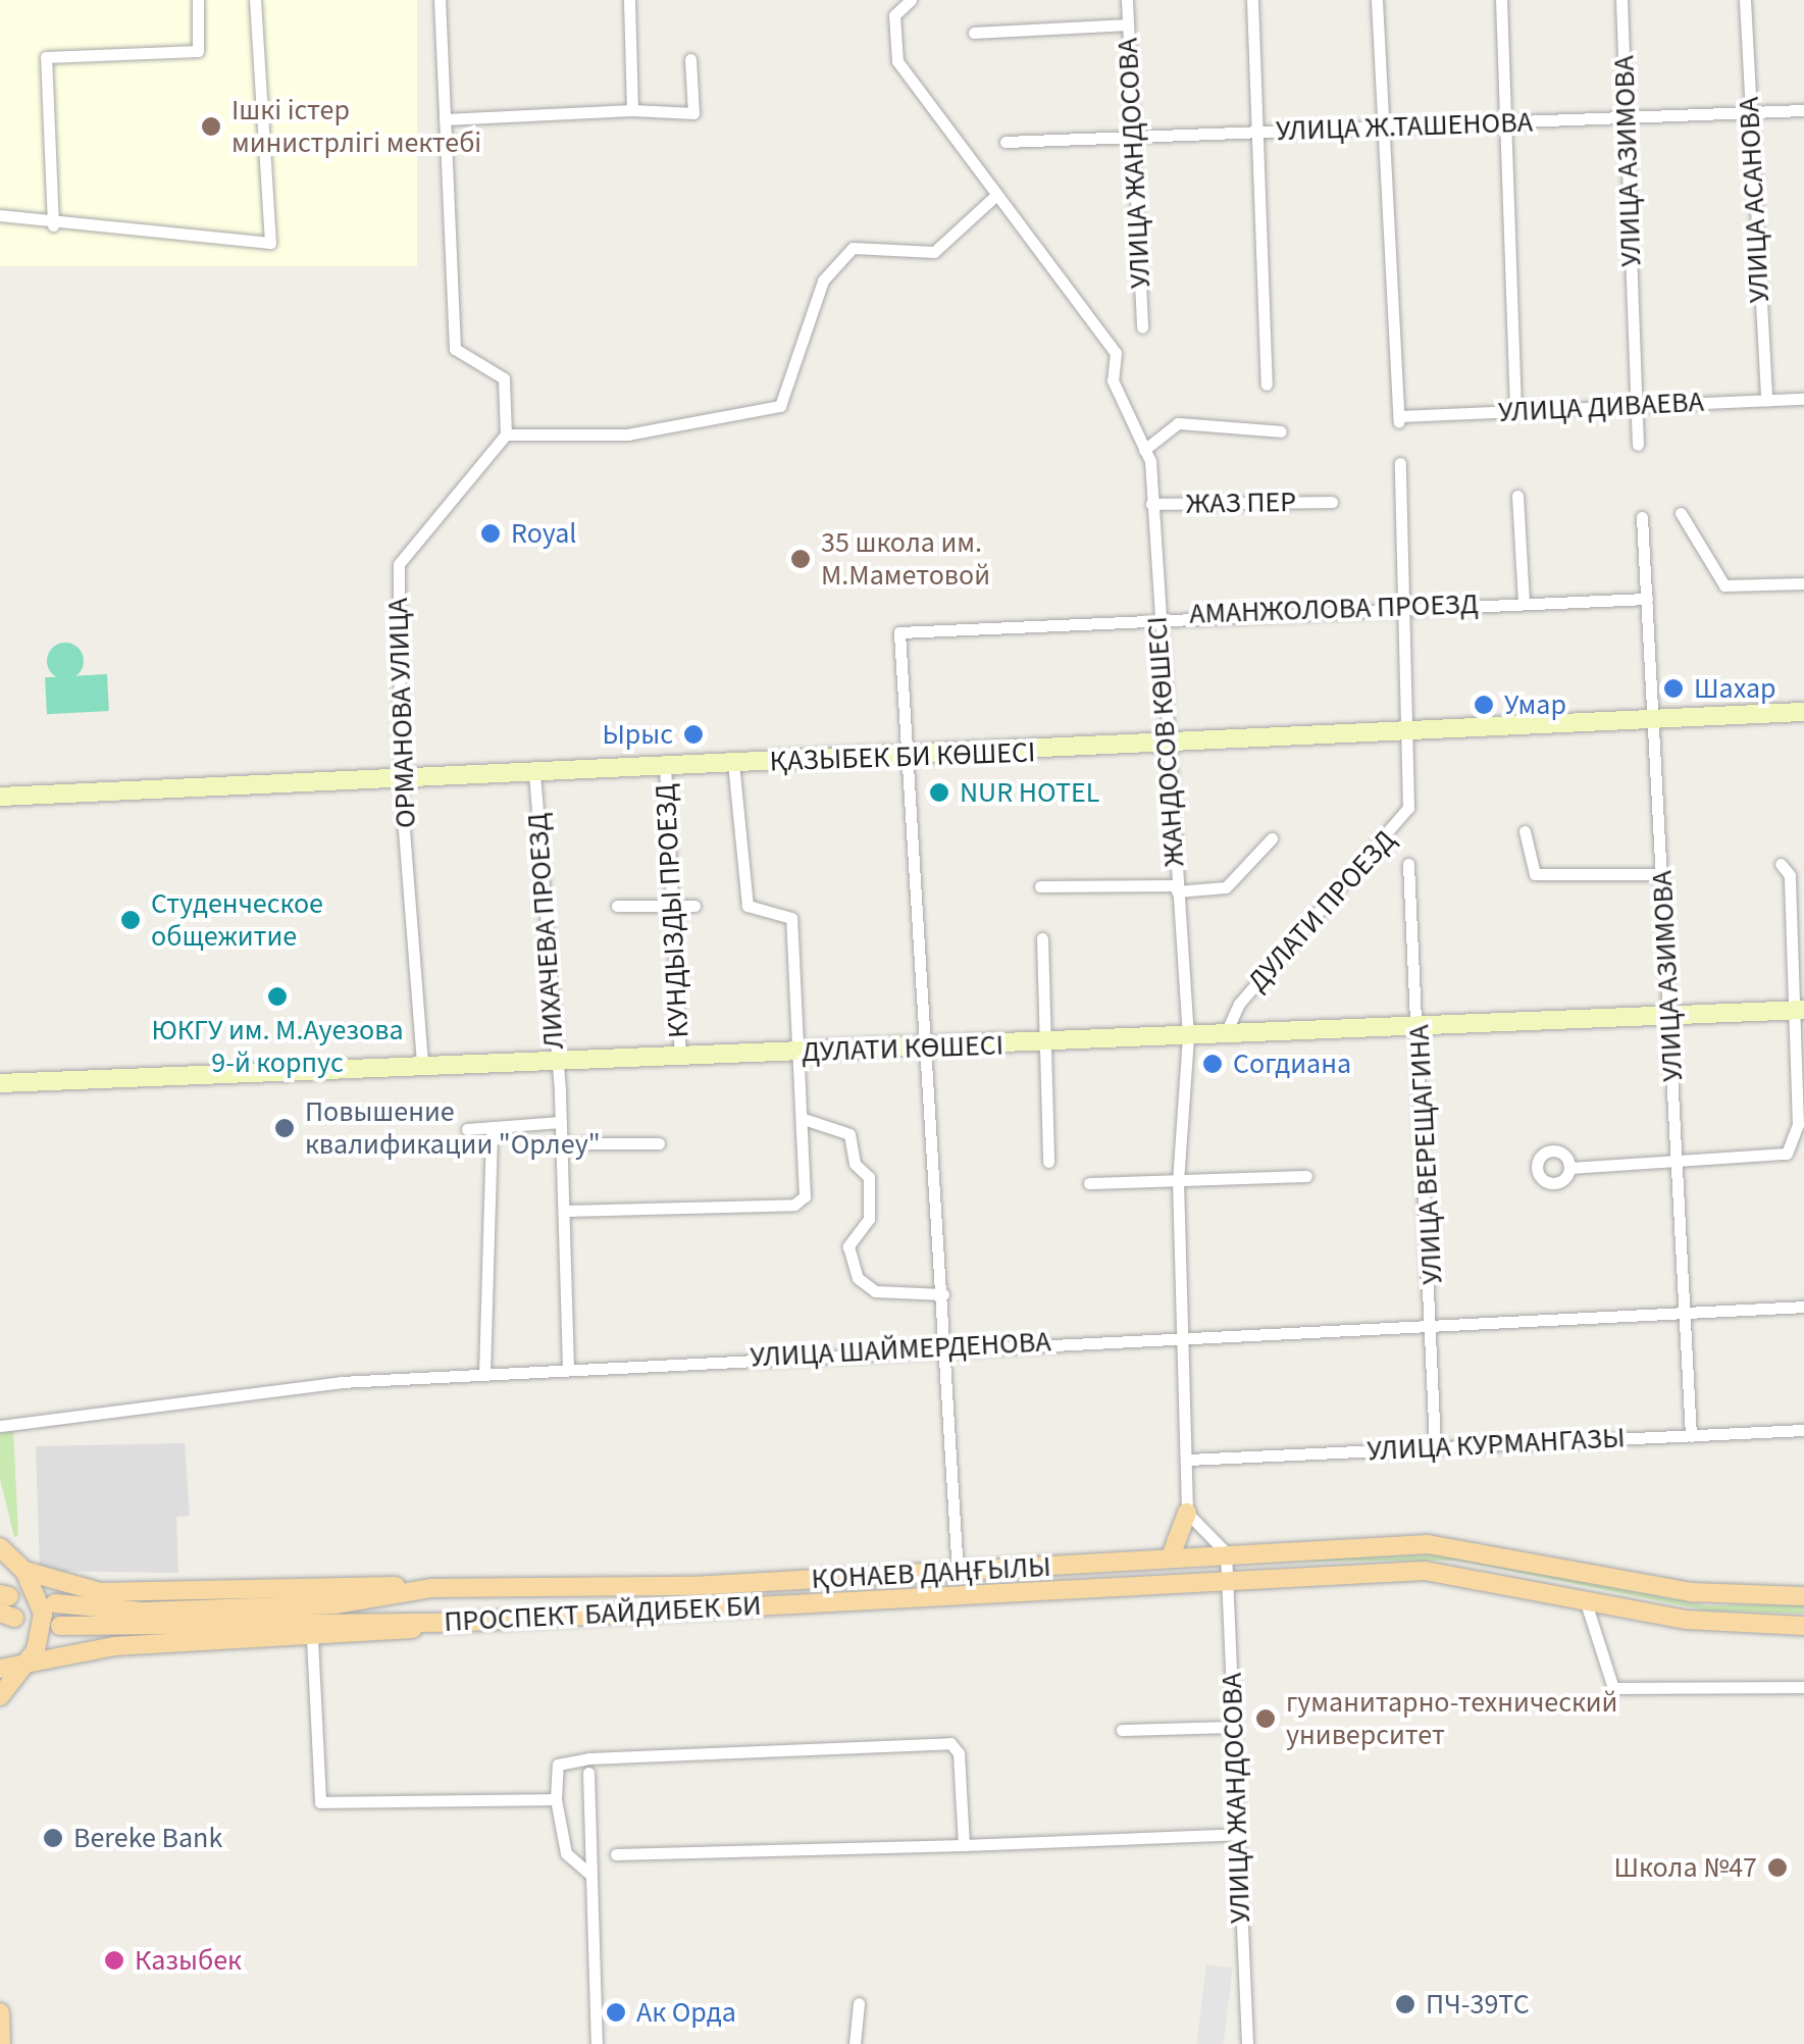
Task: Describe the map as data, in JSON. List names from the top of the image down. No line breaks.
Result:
{"streets":{"main road":["ҚАЗЫБЕК БИ КӨШЕСІ","ДУЛАТИ КӨШЕСІ","ҚОНАЕВ ДАҢҒЫЛЫ","ПРОСПЕКТ БАЙДИБЕК БИ"],"street":["УЛИЦА Ж.ТАШЕНОВА","УЛИЦА АЗИМОВА","УЛИЦА ЖАНДОСОВА","УЛИЦА АСАНОВА","УЛИЦА ДИВАЕВА","ЖАЗ ПЕР","АМАНЖОЛОВА ПРОЕЗД","ОРМАНОВА УЛИЦА","ЖАНДОСОВ КӨШЕСІ","КУНДЫЗДЫ ПРОЕЗД","ДУЛАТИ ПРОЕЗД","ЛИХАЧЕВА ПРОЕЗД","УЛИЦА ВЕРЕЩАГИНА","УЛИЦА ШАЙМЕРДЕНОВА","УЛИЦА КУРМАНГАЗЫ"]},"crossings":[["УЛИЦА Ж.ТАШЕНОВА","УЛИЦА АЗИМОВА"],["УЛИЦА Ж.ТАШЕНОВА","УЛИЦА ЖАНДОСОВА"],["УЛИЦА Ж.ТАШЕНОВА","УЛИЦА АСАНОВА"],["УЛИЦА Ж.ТАШЕНОВА","УЛИЦА ДИВАЕВА"],["УЛИЦА АЗИМОВА","УЛИЦА ДИВАЕВА"],["УЛИЦА АЗИМОВА","АМАНЖОЛОВА ПРОЕЗД"],["УЛИЦА АЗИМОВА","ҚАЗЫБЕК БИ КӨШЕСІ"],["УЛИЦА АЗИМОВА","ДУЛАТИ КӨШЕСІ"],["УЛИЦА АЗИМОВА","УЛИЦА ШАЙМЕРДЕНОВА"],["УЛИЦА АЗИМОВА","УЛИЦА КУРМАНГАЗЫ"],["УЛИЦА ЖАНДОСОВА","ҚОНАЕВ ДАҢҒЫЛЫ"],["УЛИЦА ЖАНДОСОВА","ПРОСПЕКТ БАЙДИБЕК БИ"],["УЛИЦА АСАНОВА","УЛИЦА ДИВАЕВА"],["ЖАЗ ПЕР","ЖАНДОСОВ КӨШЕСІ"],["АМАНЖОЛОВА ПРОЕЗД","ЖАНДОСОВ КӨШЕСІ"],["АМАНЖОЛОВА ПРОЕЗД","ҚАЗЫБЕК БИ КӨШЕСІ"],["ОРМАНОВА УЛИЦА","ҚАЗЫБЕК БИ КӨШЕСІ"],["ОРМАНОВА УЛИЦА","ДУЛАТИ КӨШЕСІ"],["ЖАНДОСОВ КӨШЕСІ","ҚАЗЫБЕК БИ КӨШЕСІ"],["ЖАНДОСОВ КӨШЕСІ","ДУЛАТИ КӨШЕСІ"],["ЖАНДОСОВ КӨШЕСІ","УЛИЦА ШАЙМЕРДЕНОВА"],["ЖАНДОСОВ КӨШЕСІ","УЛИЦА КУРМАНГАЗЫ"],["ҚАЗЫБЕК БИ КӨШЕСІ","КУНДЫЗДЫ ПРОЕЗД"],["ҚАЗЫБЕК БИ КӨШЕСІ","ДУЛАТИ ПРОЕЗД"],["ҚАЗЫБЕК БИ КӨШЕСІ","ЛИХАЧЕВА ПРОЕЗД"],["КУНДЫЗДЫ ПРОЕЗД","ДУЛАТИ КӨШЕСІ"],["ДУЛАТИ ПРОЕЗД","ДУЛАТИ КӨШЕСІ"],["ЛИХАЧЕВА ПРОЕЗД","ДУЛАТИ КӨШЕСІ"],["ЛИХАЧЕВА ПРОЕЗД","УЛИЦА ШАЙМЕРДЕНОВА"],["ДУЛАТИ КӨШЕСІ","УЛИЦА ВЕРЕЩАГИНА"],["УЛИЦА ВЕРЕЩАГИНА","УЛИЦА ШАЙМЕРДЕНОВА"],["УЛИЦА ВЕРЕЩАГИНА","УЛИЦА КУРМАНГАЗЫ"]],"places":["Ішкі істер министрлігі мектебі","Royal","35 школа им. М.Маметовой","Шахар","Умар","Ырыс","NUR HOTEL","Студенческое общежитие","ЮКГУ им. М.Ауезова 9-й корпус","Согдиана","Повышение квалификации \"Орлеу\"","гуманитарно-технический университет","Bereke Bank","Школа №47","Казыбек","ПЧ-39ТС","Ак Орда"]}
